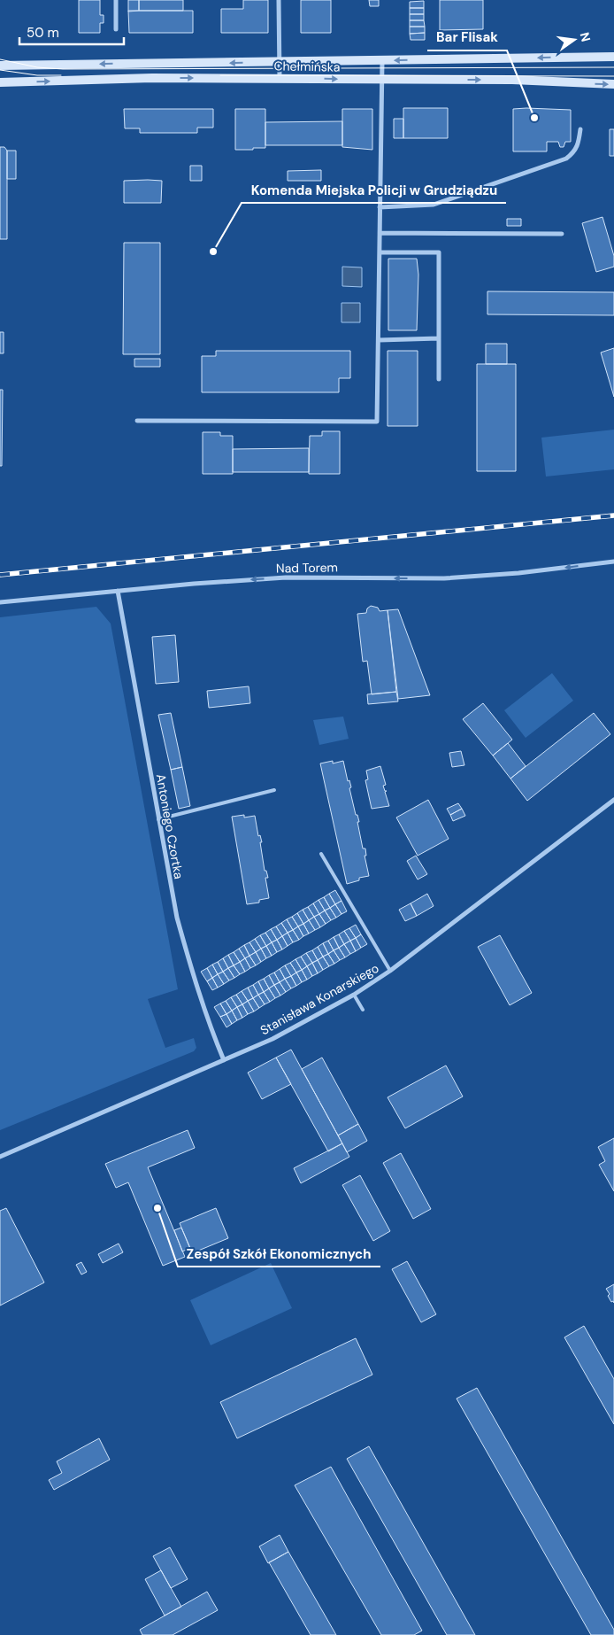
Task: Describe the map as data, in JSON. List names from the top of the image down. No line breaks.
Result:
{"streets":{"main road":["Chełmińska"],"street":["Nad Torem","Antoniego Czortka","Stanisława Konarskiego"]},"crossings":[["Nad Torem","Antoniego Czortka"],["Antoniego Czortka","Stanisława Konarskiego"]],"one_way":["Nad Torem"],"places":["Bar Flisak","Komenda Miejska Policji w Grudziądzu","Zespół Szkół Ekonomicznych"],"scale_bar":"50 m","north":"right"}
